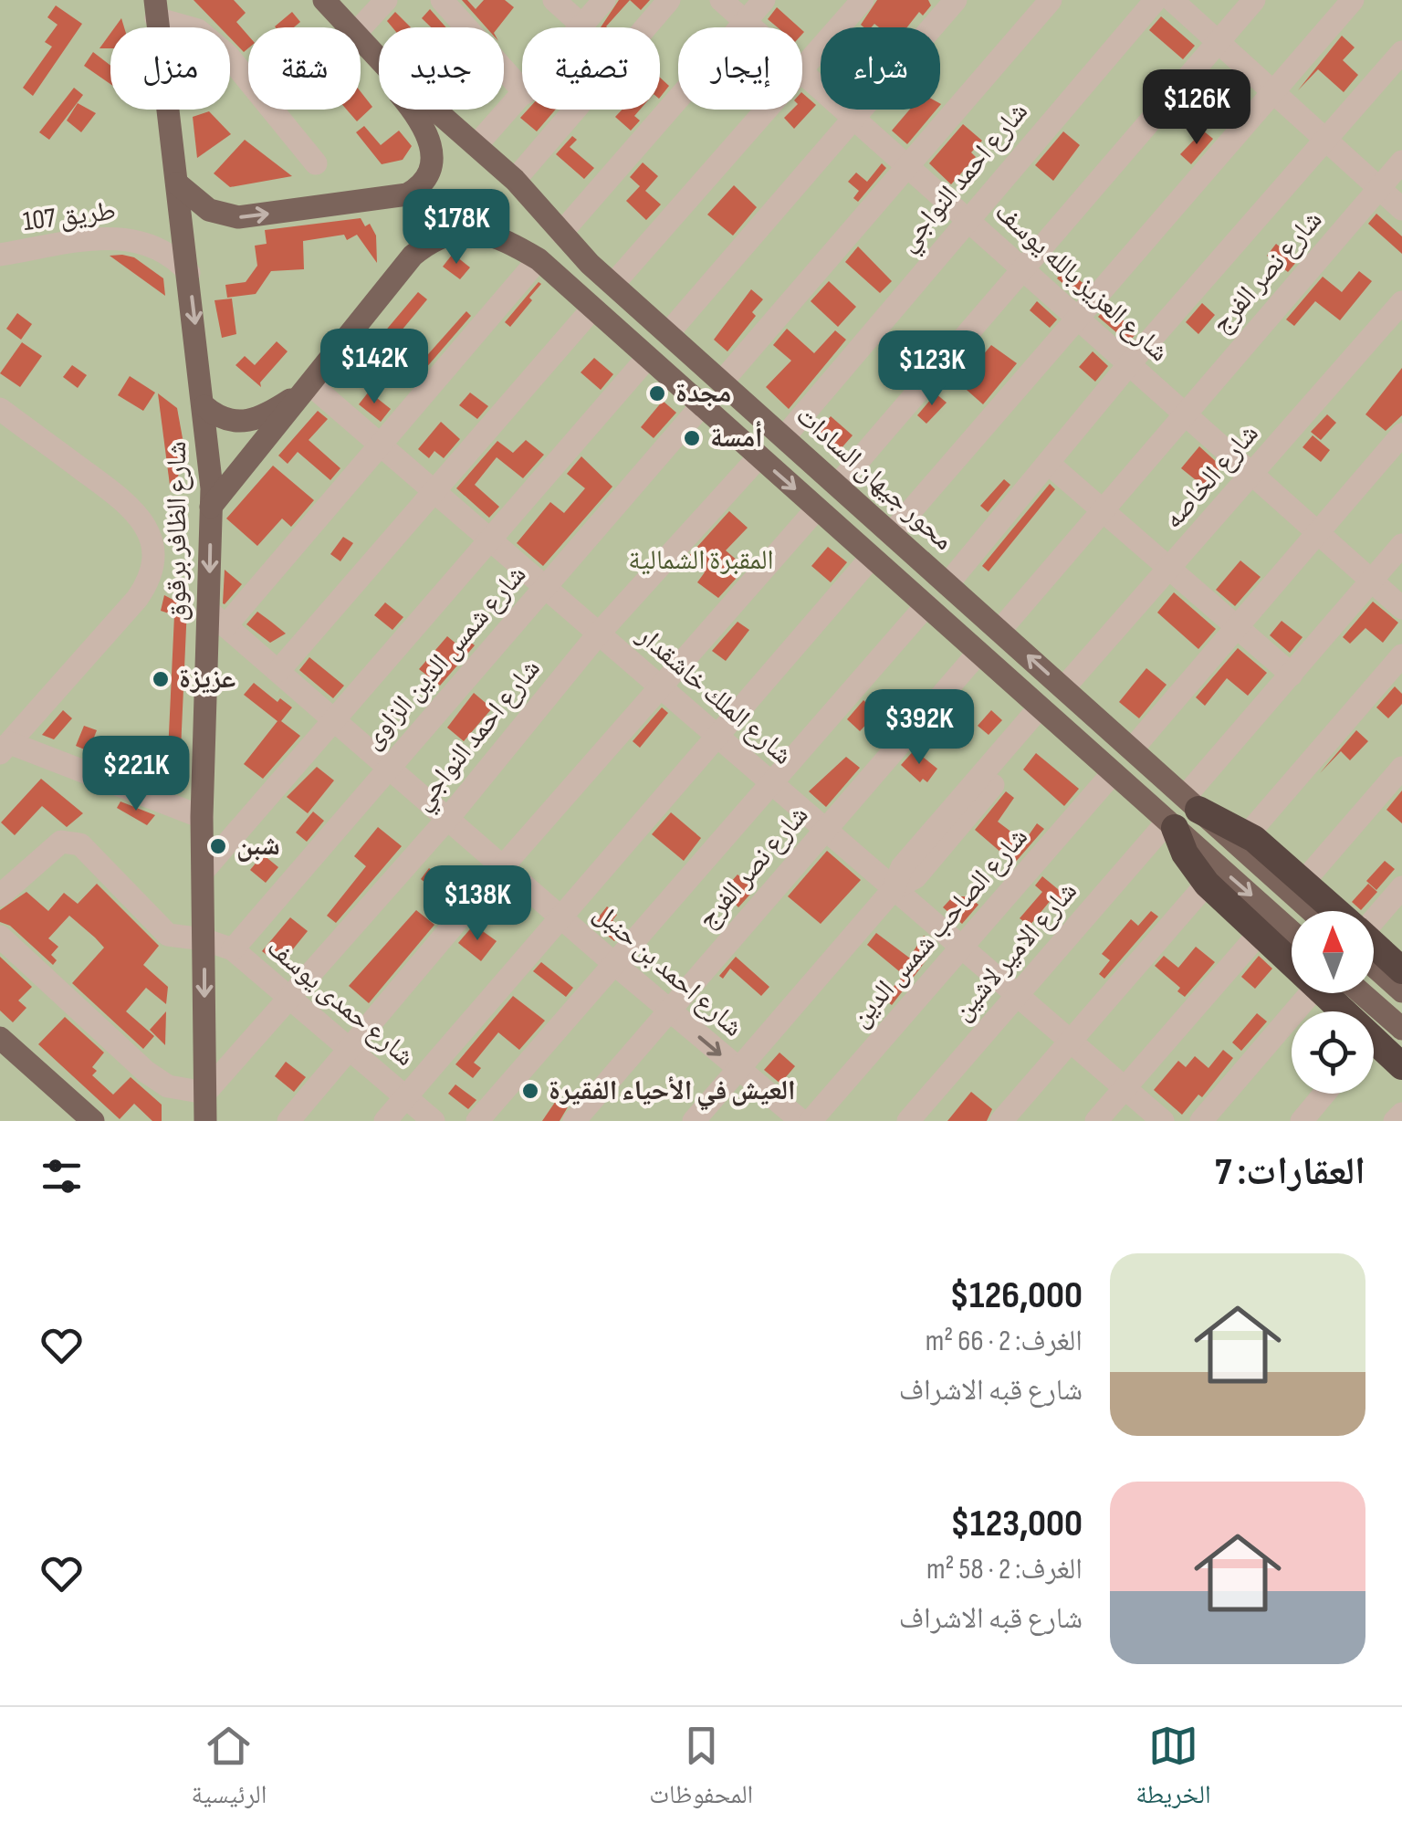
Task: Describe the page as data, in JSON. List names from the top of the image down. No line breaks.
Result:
{"streets":{"main road":["محور جيهان السادات","شارع الظافر برقوق"],"street":["شارع احمد النواجي","طريق 107","شارع نصر الفرج","شارع العزيز بالله يوسف","شارع الخاصه","شارع شمس الدين الزاوى","شارع الملك خاشقدار","شارع الصاحب شمس الدين","شارع الامير لاشين","شارع احمد بن حنبل","شارع حمدى يوسف"]},"crossings":[["شارع احمد النواجي","شارع العزيز بالله يوسف"],["شارع احمد النواجي","محور جيهان السادات"],["شارع احمد النواجي","شارع الظافر برقوق"],["شارع احمد النواجي","شارع الملك خاشقدار"],["شارع احمد النواجي","شارع احمد بن حنبل"],["شارع احمد النواجي","شارع حمدى يوسف"],["طريق 107","شارع الظافر برقوق"],["شارع نصر الفرج","شارع العزيز بالله يوسف"],["شارع نصر الفرج","محور جيهان السادات"],["شارع نصر الفرج","شارع الملك خاشقدار"],["شارع نصر الفرج","شارع احمد بن حنبل"],["شارع العزيز بالله يوسف","شارع الخاصه"],["شارع الخاصه","محور جيهان السادات"],["شارع الظافر برقوق","شارع احمد بن حنبل"],["شارع الظافر برقوق","شارع حمدى يوسف"],["شارع شمس الدين الزاوى","شارع الملك خاشقدار"],["شارع شمس الدين الزاوى","شارع احمد بن حنبل"],["شارع شمس الدين الزاوى","شارع حمدى يوسف"],["شارع الملك خاشقدار","شارع الصاحب شمس الدين"],["شارع الملك خاشقدار","شارع الامير لاشين"]],"one_way":["شارع الظافر برقوق"],"parks":["المقبرة الشمالية"],"places":["مجدة","أمسة","عزيزة","شبن","العيش في الأحياء الفقيرة"],"north":"top","page":{"chip":["شراء","إيجار","تصفية","جديد","شقة","منزل"],"price":["$126K","$178K","$142K","$123K","$392K","$221K","$138K"],"heading":"العقارات: 7","list":[{"name":"$126,000","note":"الغرف: 2 · 66 m² · شارع قبه الاشراف"},{"name":"$123,000","note":"الغرف: 2 · 58 m² · شارع قبه الاشراف"}],"tabs":["الخريطة","المحفوظات","الرئيسية"]}}
